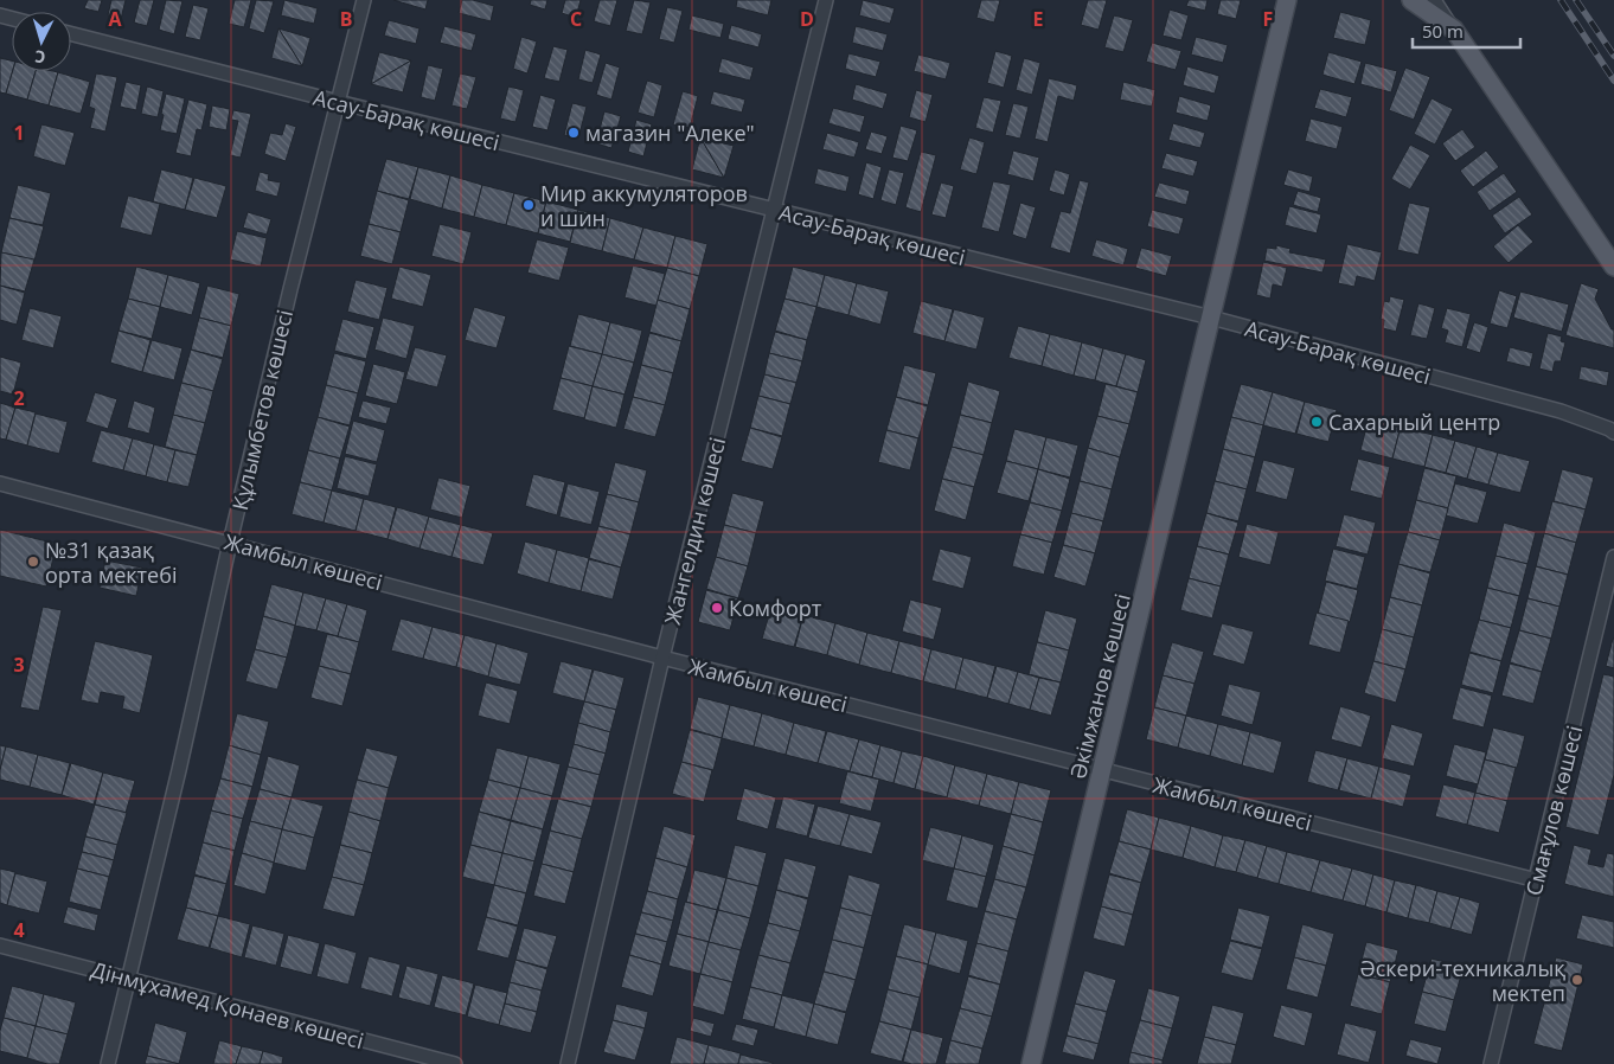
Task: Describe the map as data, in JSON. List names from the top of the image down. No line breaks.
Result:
{"streets":{"main road":["Әкімжанов көшесі"],"street":["Асау-Барақ көшесі","Құлымбетов көшесі","Жангелдин көшесі","Жамбыл көшесі","Смағұлов көшесі","Дінмұхамед Қонаев көшесі"]},"crossings":[["Асау-Барақ көшесі","Құлымбетов көшесі"],["Асау-Барақ көшесі","Жангелдин көшесі"],["Асау-Барақ көшесі","Әкімжанов көшесі"],["Құлымбетов көшесі","Жамбыл көшесі"],["Құлымбетов көшесі","Дінмұхамед Қонаев көшесі"],["Жангелдин көшесі","Жамбыл көшесі"],["Жамбыл көшесі","Әкімжанов көшесі"],["Жамбыл көшесі","Смағұлов көшесі"]],"places":["магазин \"Алеке\"","Мир аккумуляторов и шин","Сахарный центр","№31 қазақ орта мектебі","Комфорт","Әскери-техникалық мектеп"],"scale_bar":"50 m","north":"bottom","grid":{"columns":["A","B","C","D","E","F"],"rows":["1","2","3","4"]}}
